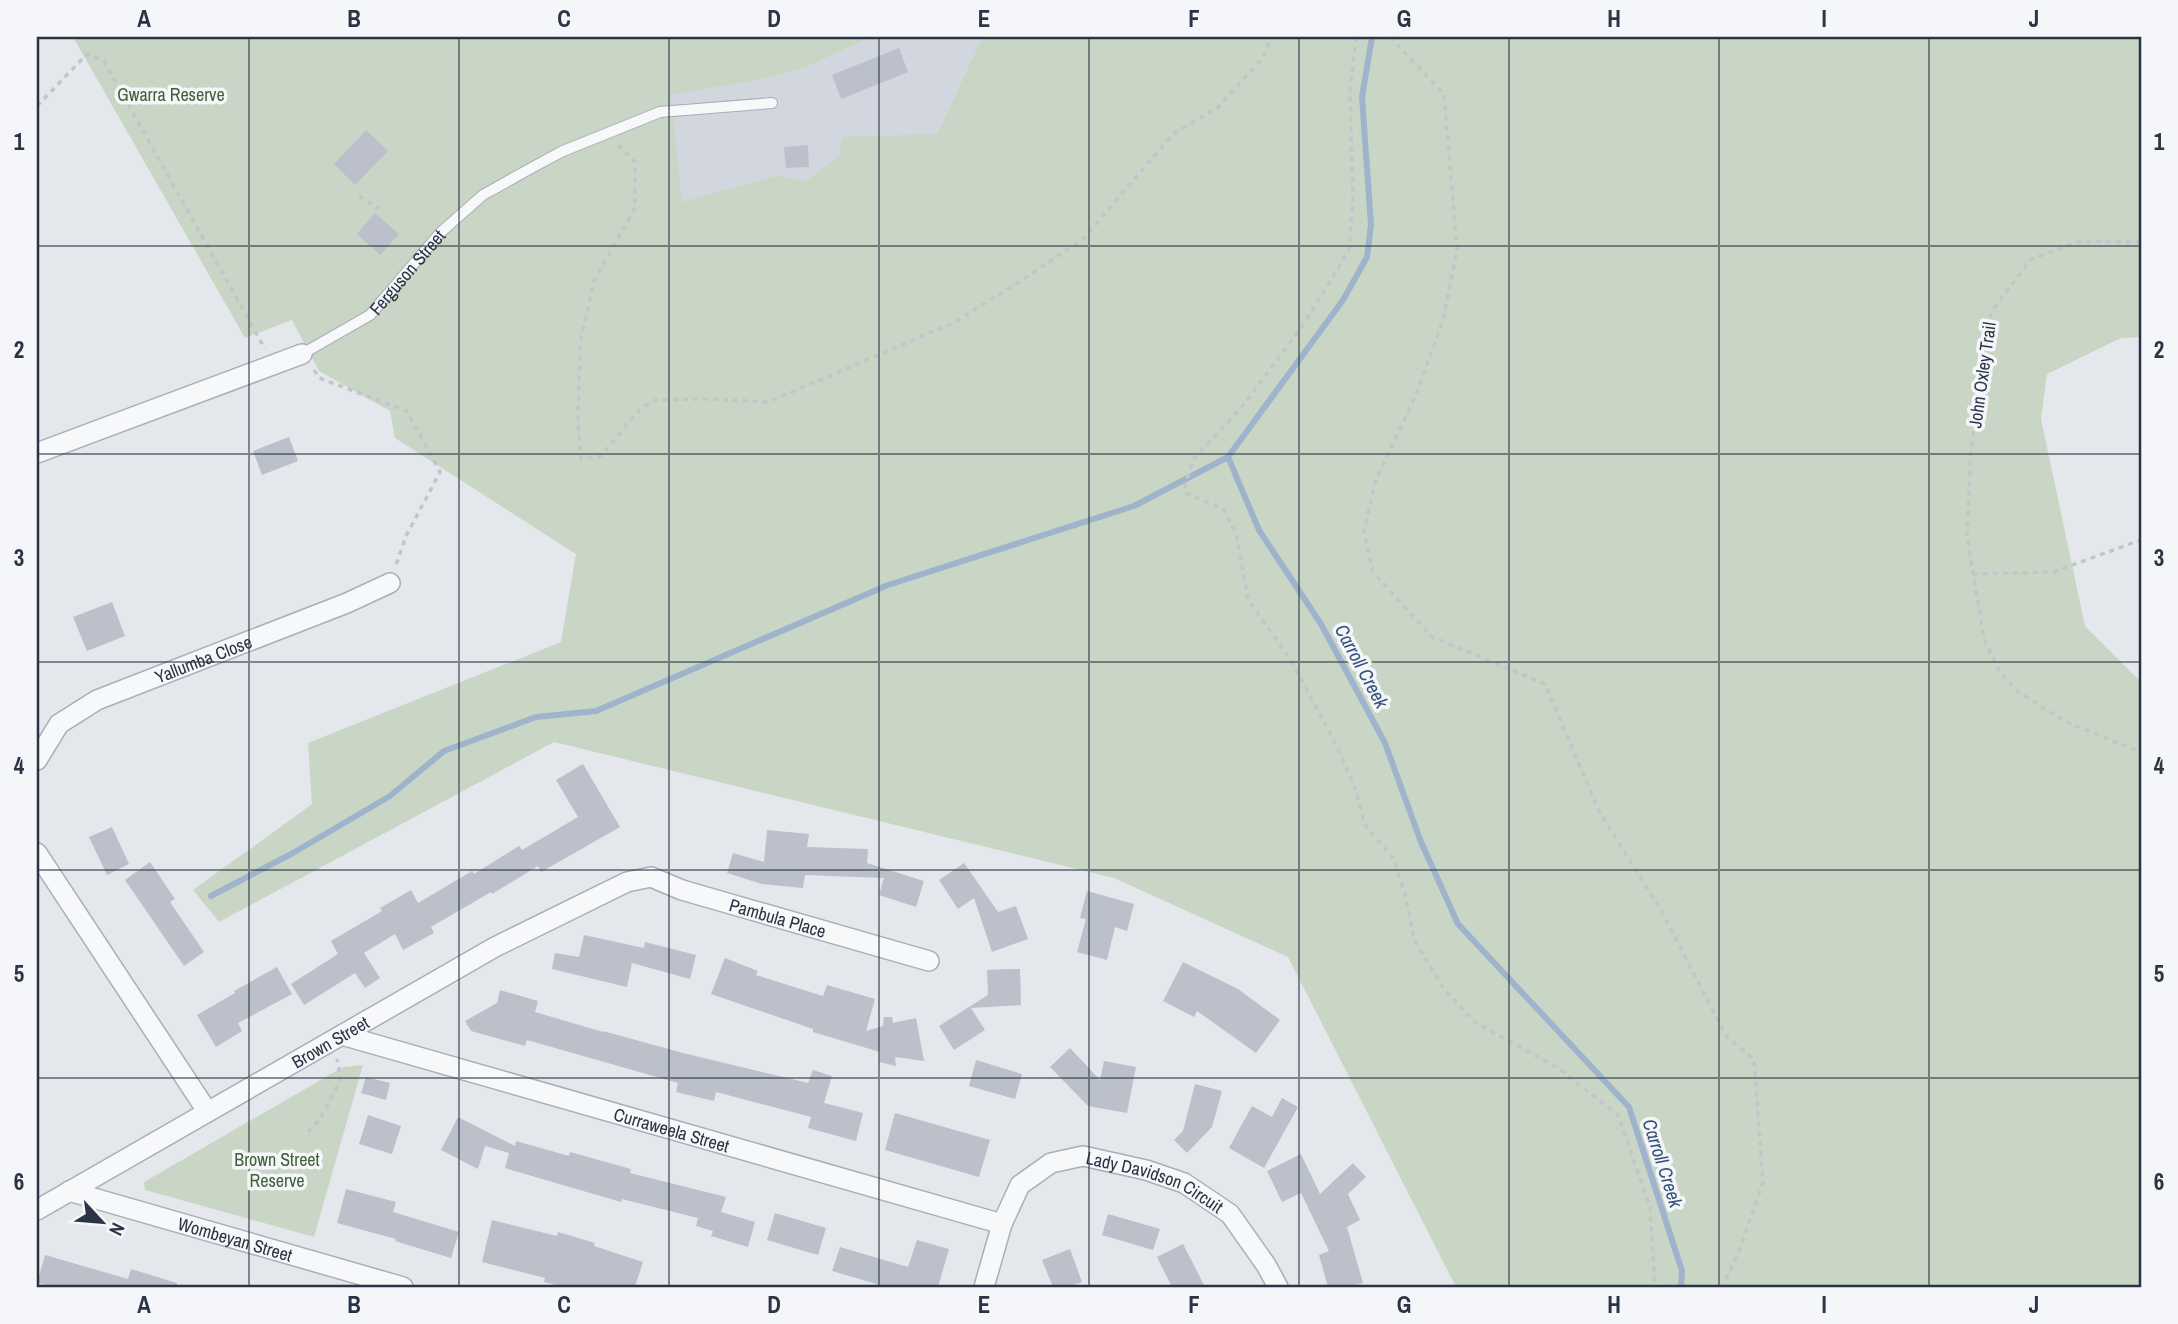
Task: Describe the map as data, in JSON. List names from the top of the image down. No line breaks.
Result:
{"streets":{"street":["Ferguson Street","Yallumba Close","Pambula Place","Brown Street","Curraweela Street","Lady Davidson Circuit","Wombeyan Street"],"path":["John Oxley Trail"]},"crossings":[["Pambula Place","Brown Street"],["Brown Street","Curraweela Street"],["Brown Street","Wombeyan Street"],["Curraweela Street","Lady Davidson Circuit"]],"water":["Carroll Creek"],"parks":["Gwarra Reserve","Brown Street Reserve"],"north":"bottom right","grid":{"columns":["A","B","C","D","E","F","G","H","I","J"],"rows":["1","2","3","4","5","6"]}}
